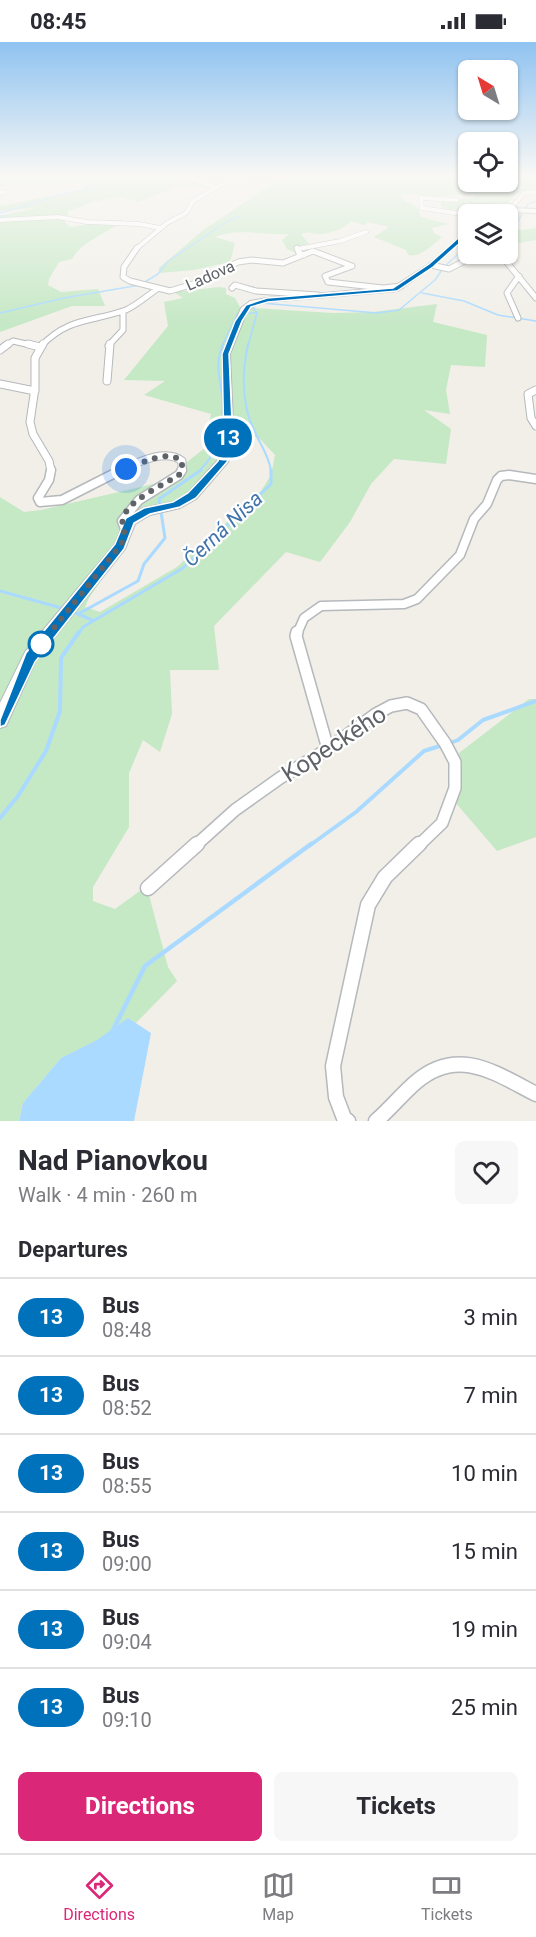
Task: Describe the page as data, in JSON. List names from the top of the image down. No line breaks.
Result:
{"streets":{"street":["Ladova","Kopeckého"]},"water":["Černá Nisa"],"lines":["bus line 13"],"north":"top left","page":{"status":"08:45","on_map":"13","heading":[["Nad Pianovkou","Walk · 4 min · 260 m"],"Departures"],"list":[{"mark":"13","name":"Bus","note":"08:48","value":"3 min"},{"mark":"13","name":"Bus","note":"08:52","value":"7 min"},{"mark":"13","name":"Bus","note":"08:55","value":"10 min"},{"mark":"13","name":"Bus","note":"09:00","value":"15 min"},{"mark":"13","name":"Bus","note":"09:04","value":"19 min"},{"mark":"13","name":"Bus","note":"09:10","value":"25 min"}],"buttons":["Directions","Tickets"],"tabs":["Directions","Map","Tickets"]}}
